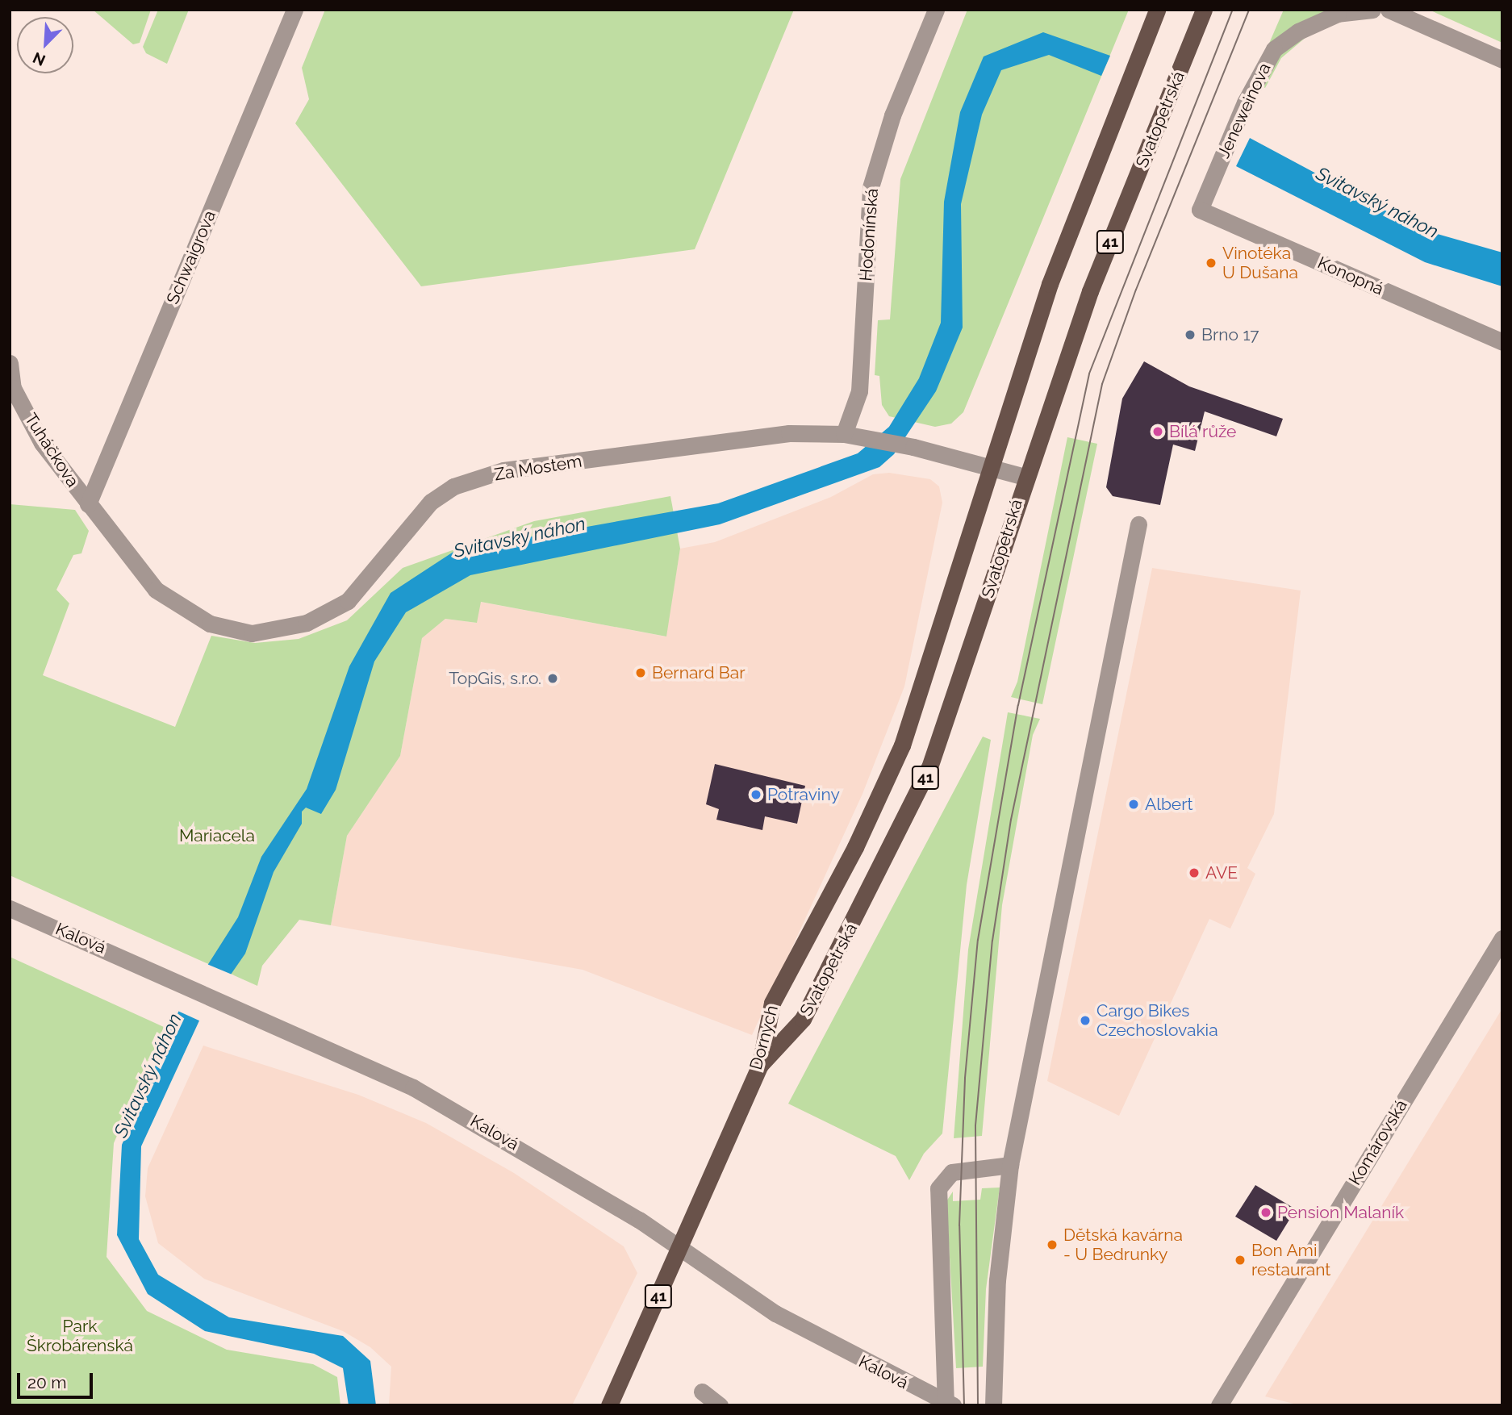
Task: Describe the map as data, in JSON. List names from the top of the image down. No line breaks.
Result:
{"streets":{"main road":["Svatopetrská","41","Dornych"],"street":["Jeneweinova","Hodonínská","Schwaigrova","Konopná","Tuháčkova","Za Mostem","Kalová","Komárovská"]},"crossings":[["Jeneweinova","Konopná"],["Svatopetrská","Za Mostem"],["Svatopetrská","Dornych"],["Hodonínská","Za Mostem"],["Schwaigrova","Tuháčkova"],["Schwaigrova","Za Mostem"],["Tuháčkova","Za Mostem"],["Kalová","Dornych"]],"water":["Svitavský náhon"],"parks":["Mariacela","Park Škrobárenská"],"places":["Vinotéka U Dušana","Brno 17","Bílá růže","Bernard Bar","TopGis, s.r.o.","Potraviny","Albert","AVE","Cargo Bikes Czechoslovakia","Pension Malaník","Dětská kavárna - U Bedrunky","Bon Ami restaurant"],"scale_bar":"20 m","north":"bottom left"}
